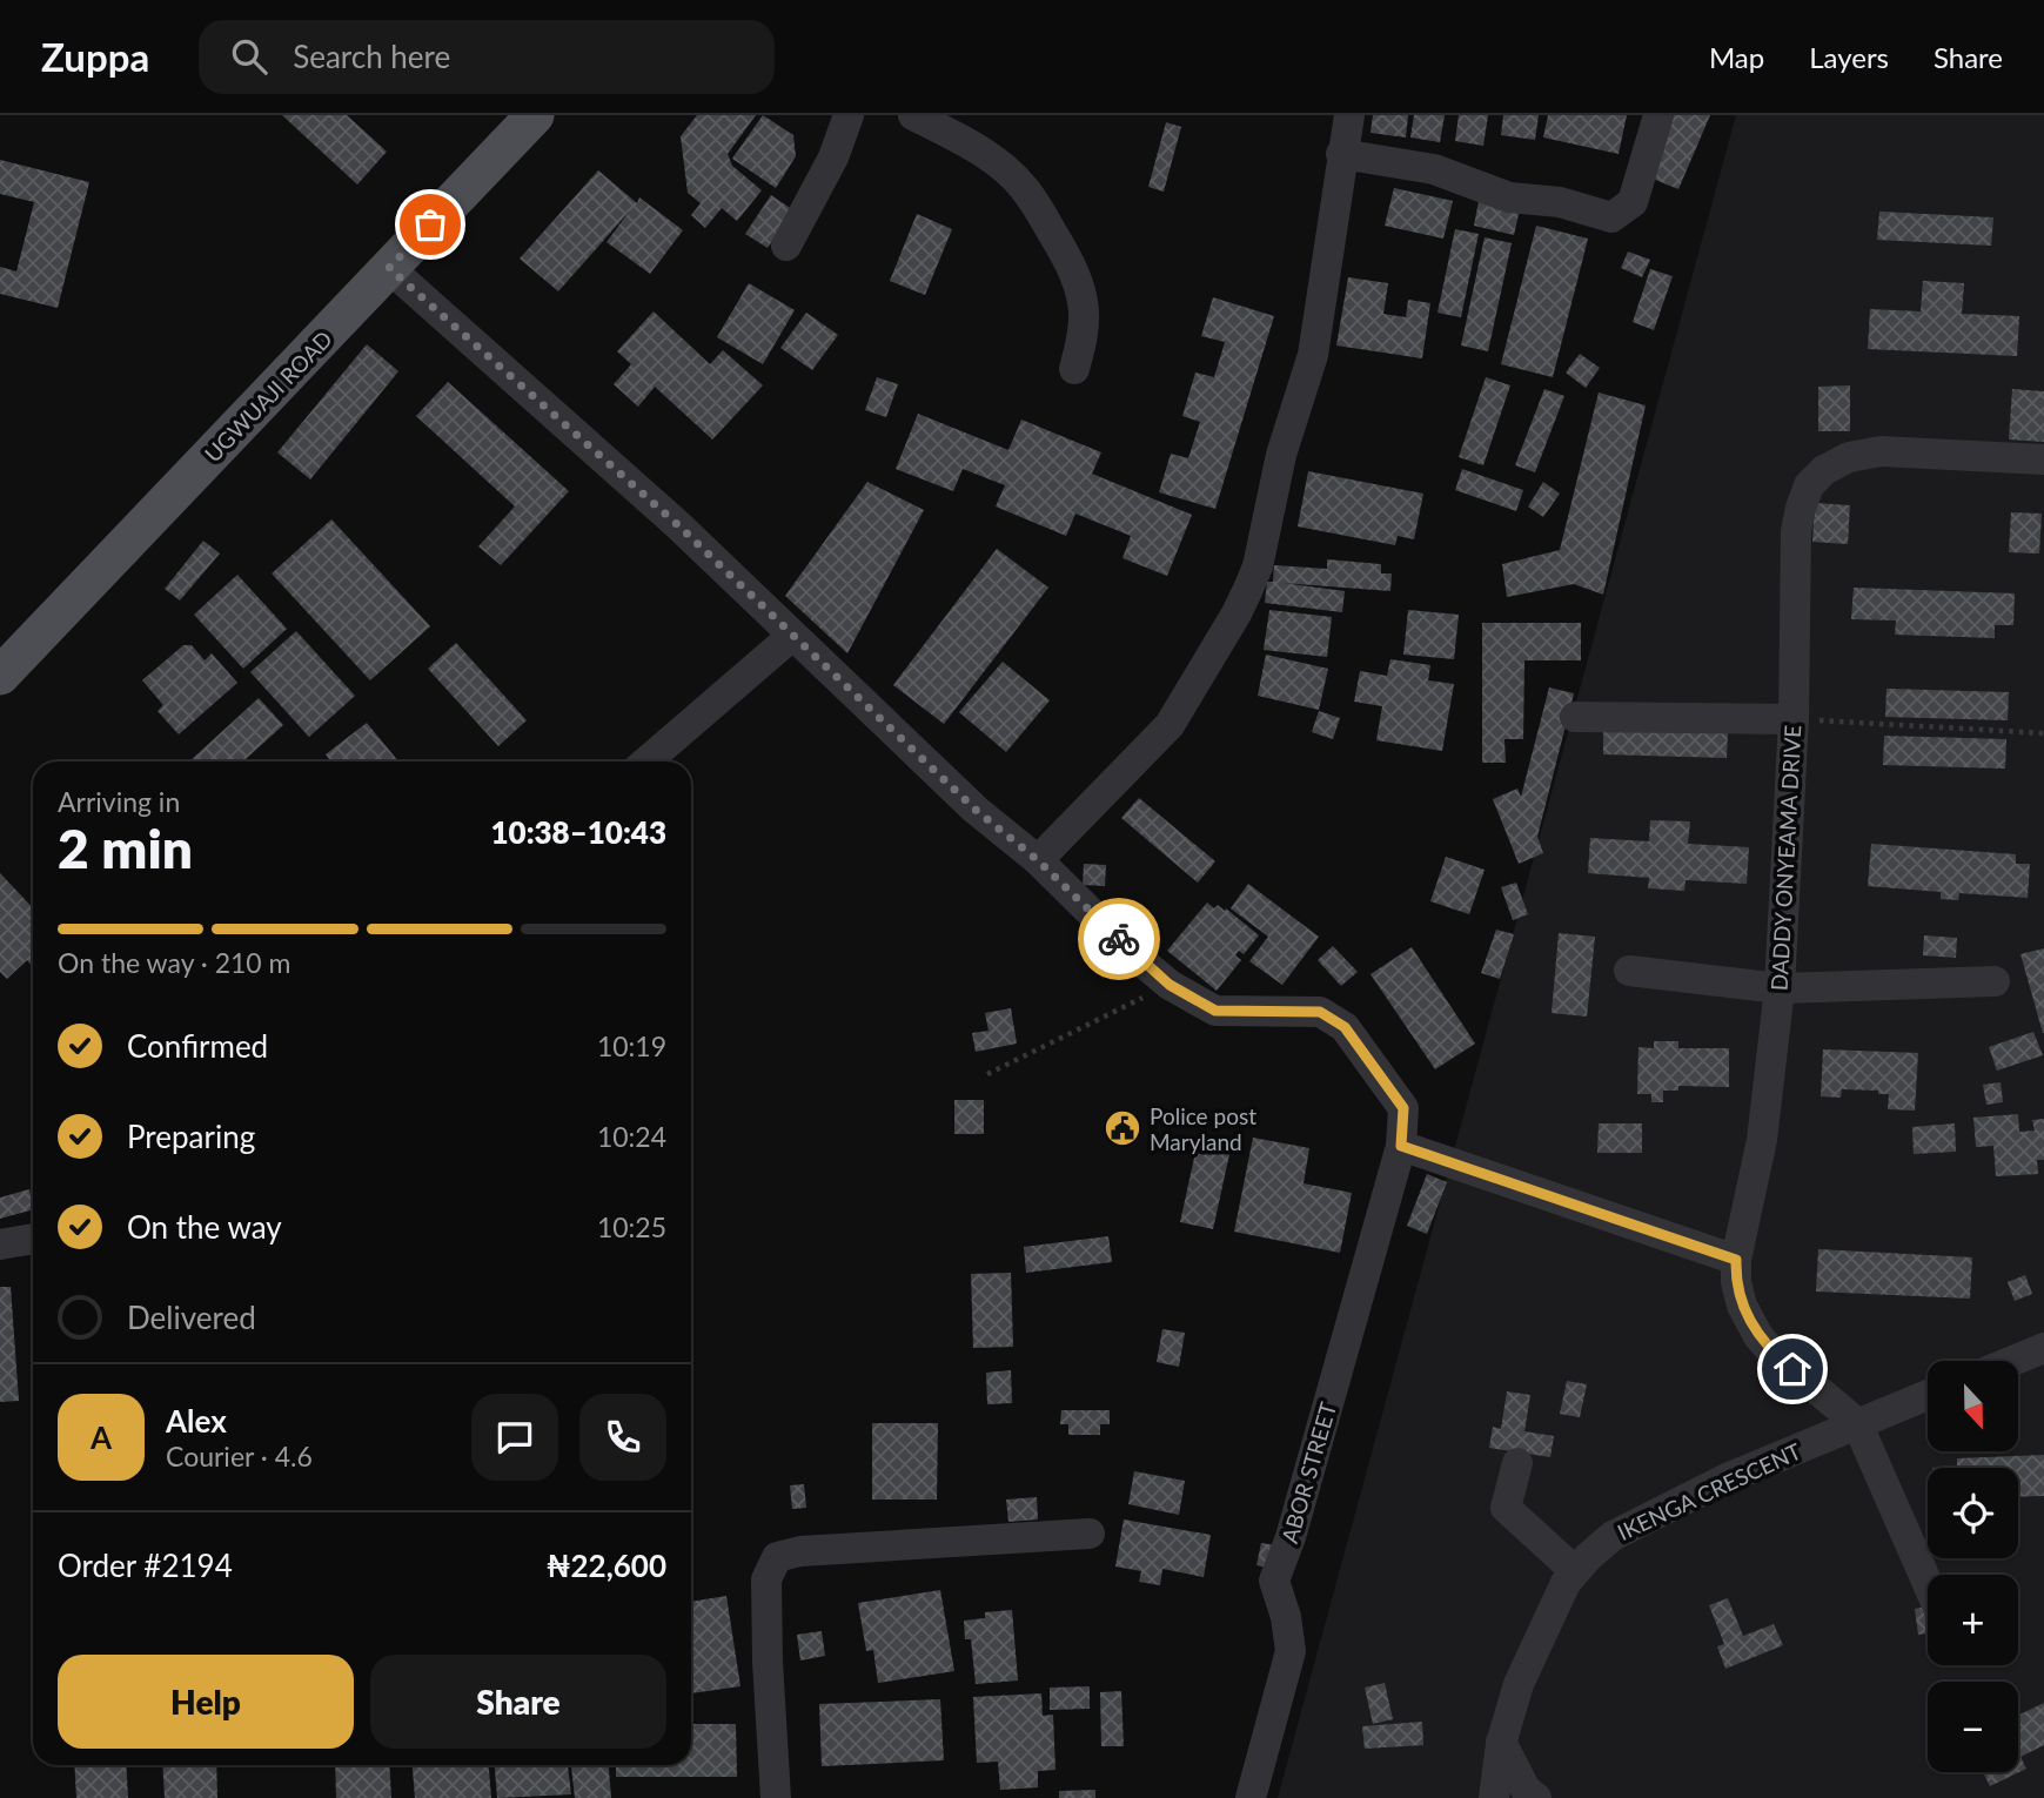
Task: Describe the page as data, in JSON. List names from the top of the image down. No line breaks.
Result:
{"streets":{"main road":["UGWUAJI ROAD"],"street":["DADDY ONYEAMA DRIVE","ABOR STREET","IKENGA CRESCENT"]},"crossings":[["UGWUAJI ROAD","ABOR STREET"],["DADDY ONYEAMA DRIVE","IKENGA CRESCENT"]],"places":{"public building":["Police post Maryland"]},"north":"bottom","page":{"header":"Zuppa","search":"Search here","nav":["Map","Layers","Share"],"heading":["2 min","Arriving in","10:38–10:43"],"panel":["Alex","Courier · 4.6","Order #2194","₦22,600"],"bar":"On the way · 210 m","list":[["Confirmed","10:19"],["Preparing","10:24"],["On the way","10:25"],"Delivered"],"map_buttons":["+","−"],"round":"A","buttons":["Help","Share"]}}
